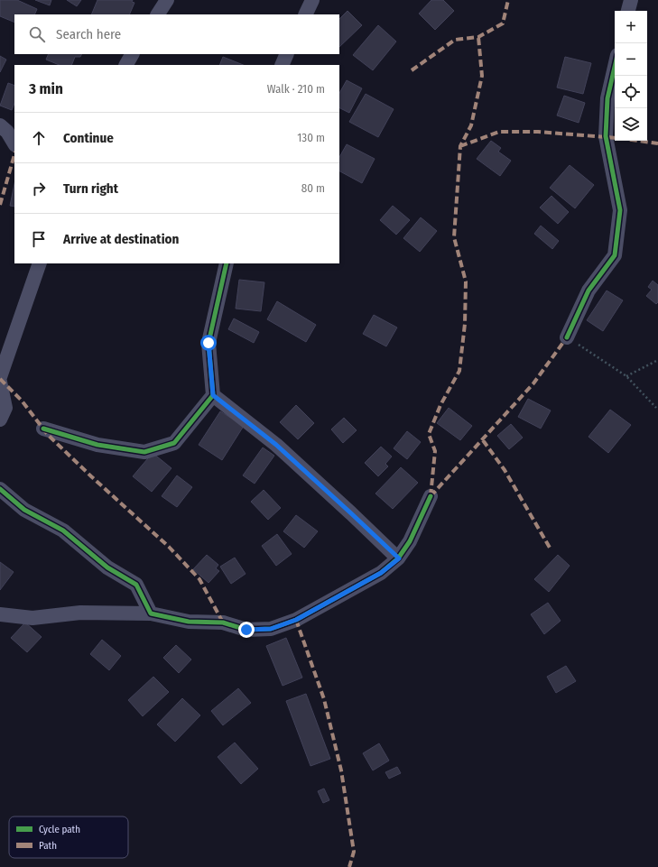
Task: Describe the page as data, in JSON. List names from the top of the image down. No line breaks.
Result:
{"legend":["Cycle path","Path"],"page":{"map_buttons":["+","−"],"search":"Search here","heading":["3 min","Walk · 210 m"],"list":[["Continue","130 m"],["Turn right","80 m"],"Arrive at destination"]}}
